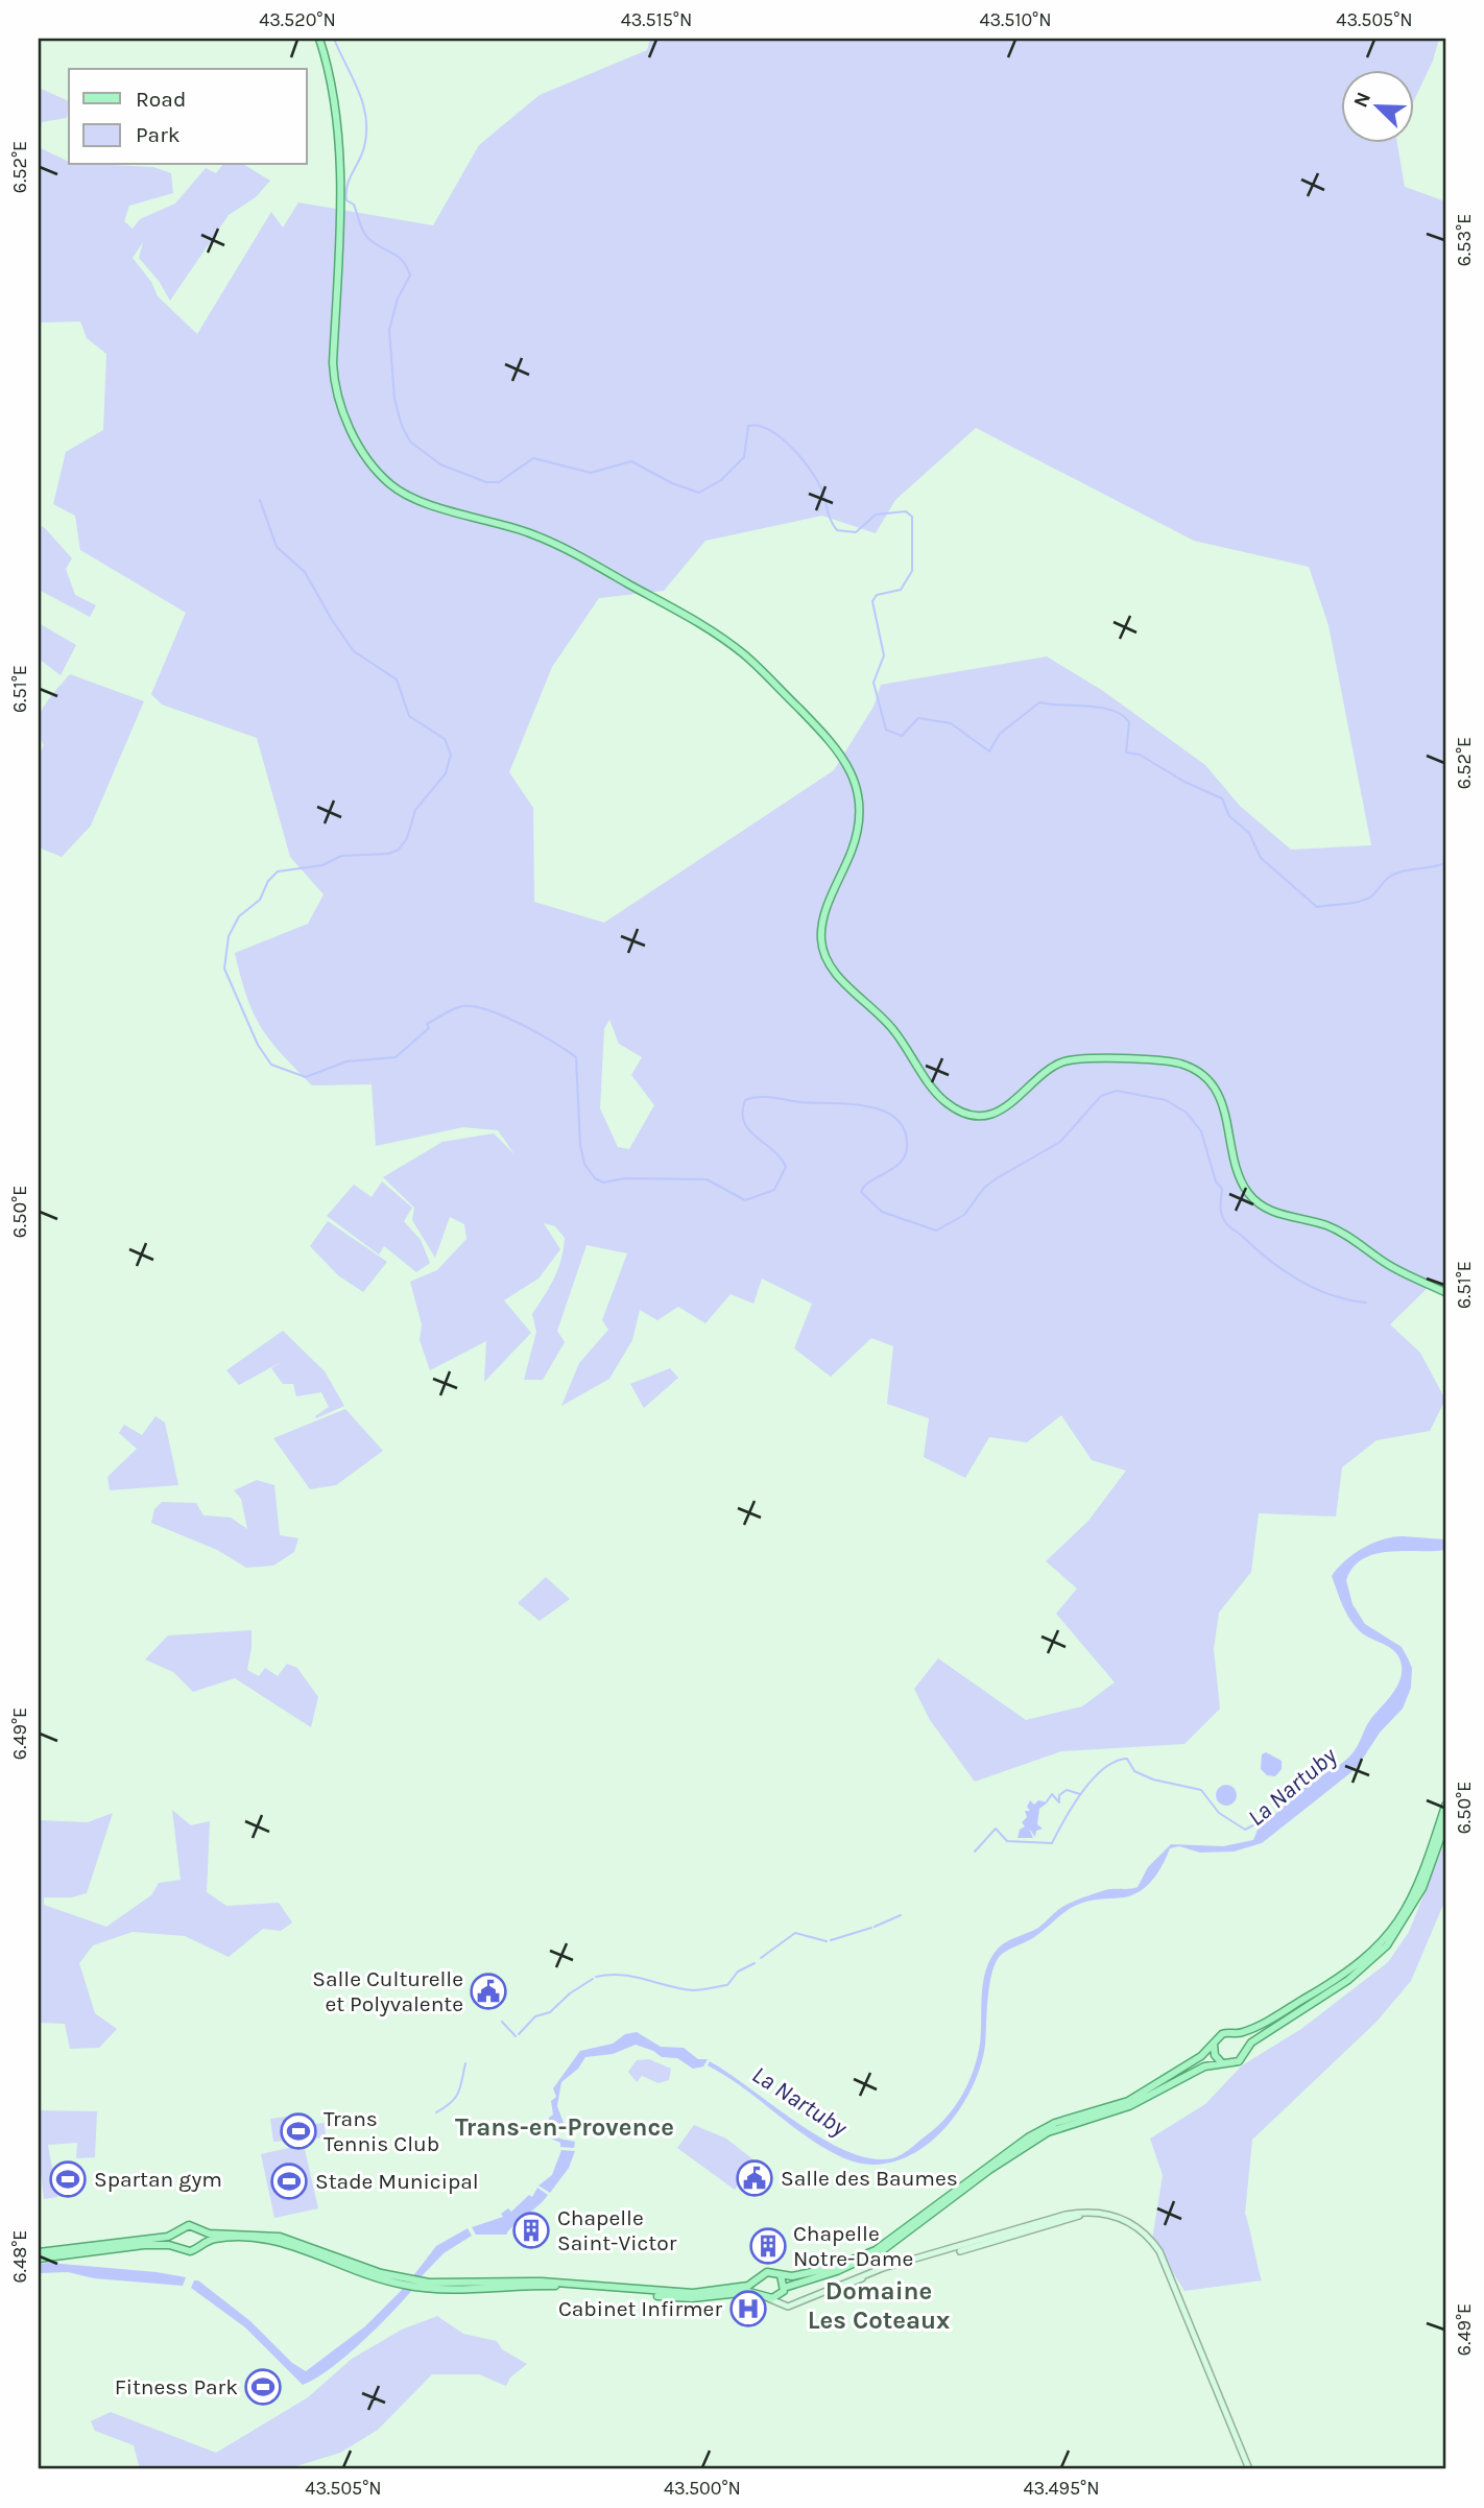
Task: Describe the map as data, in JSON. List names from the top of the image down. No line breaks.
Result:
{"districts":["Trans-en-Provence","Domaine Les Coteaux"],"water":["La Nartuby"],"places":{"public building":["Salle Culturelle et Polyvalente","Salle des Baumes"],"sports":["Trans Tennis Club","Spartan gym","Stade Municipal","Fitness Park"],"building":["Chapelle Saint-Victor","Chapelle Notre-Dame"],"hospital":["Cabinet Infirmer"]},"legend":["Road","Park"],"north":"top left","coordinates":["43.520°N","43.515°N","43.510°N","43.505°N","6.52°E","6.53°E","6.51°E","6.50°E","6.49°E","6.48°E","43.500°N","43.495°N"]}
